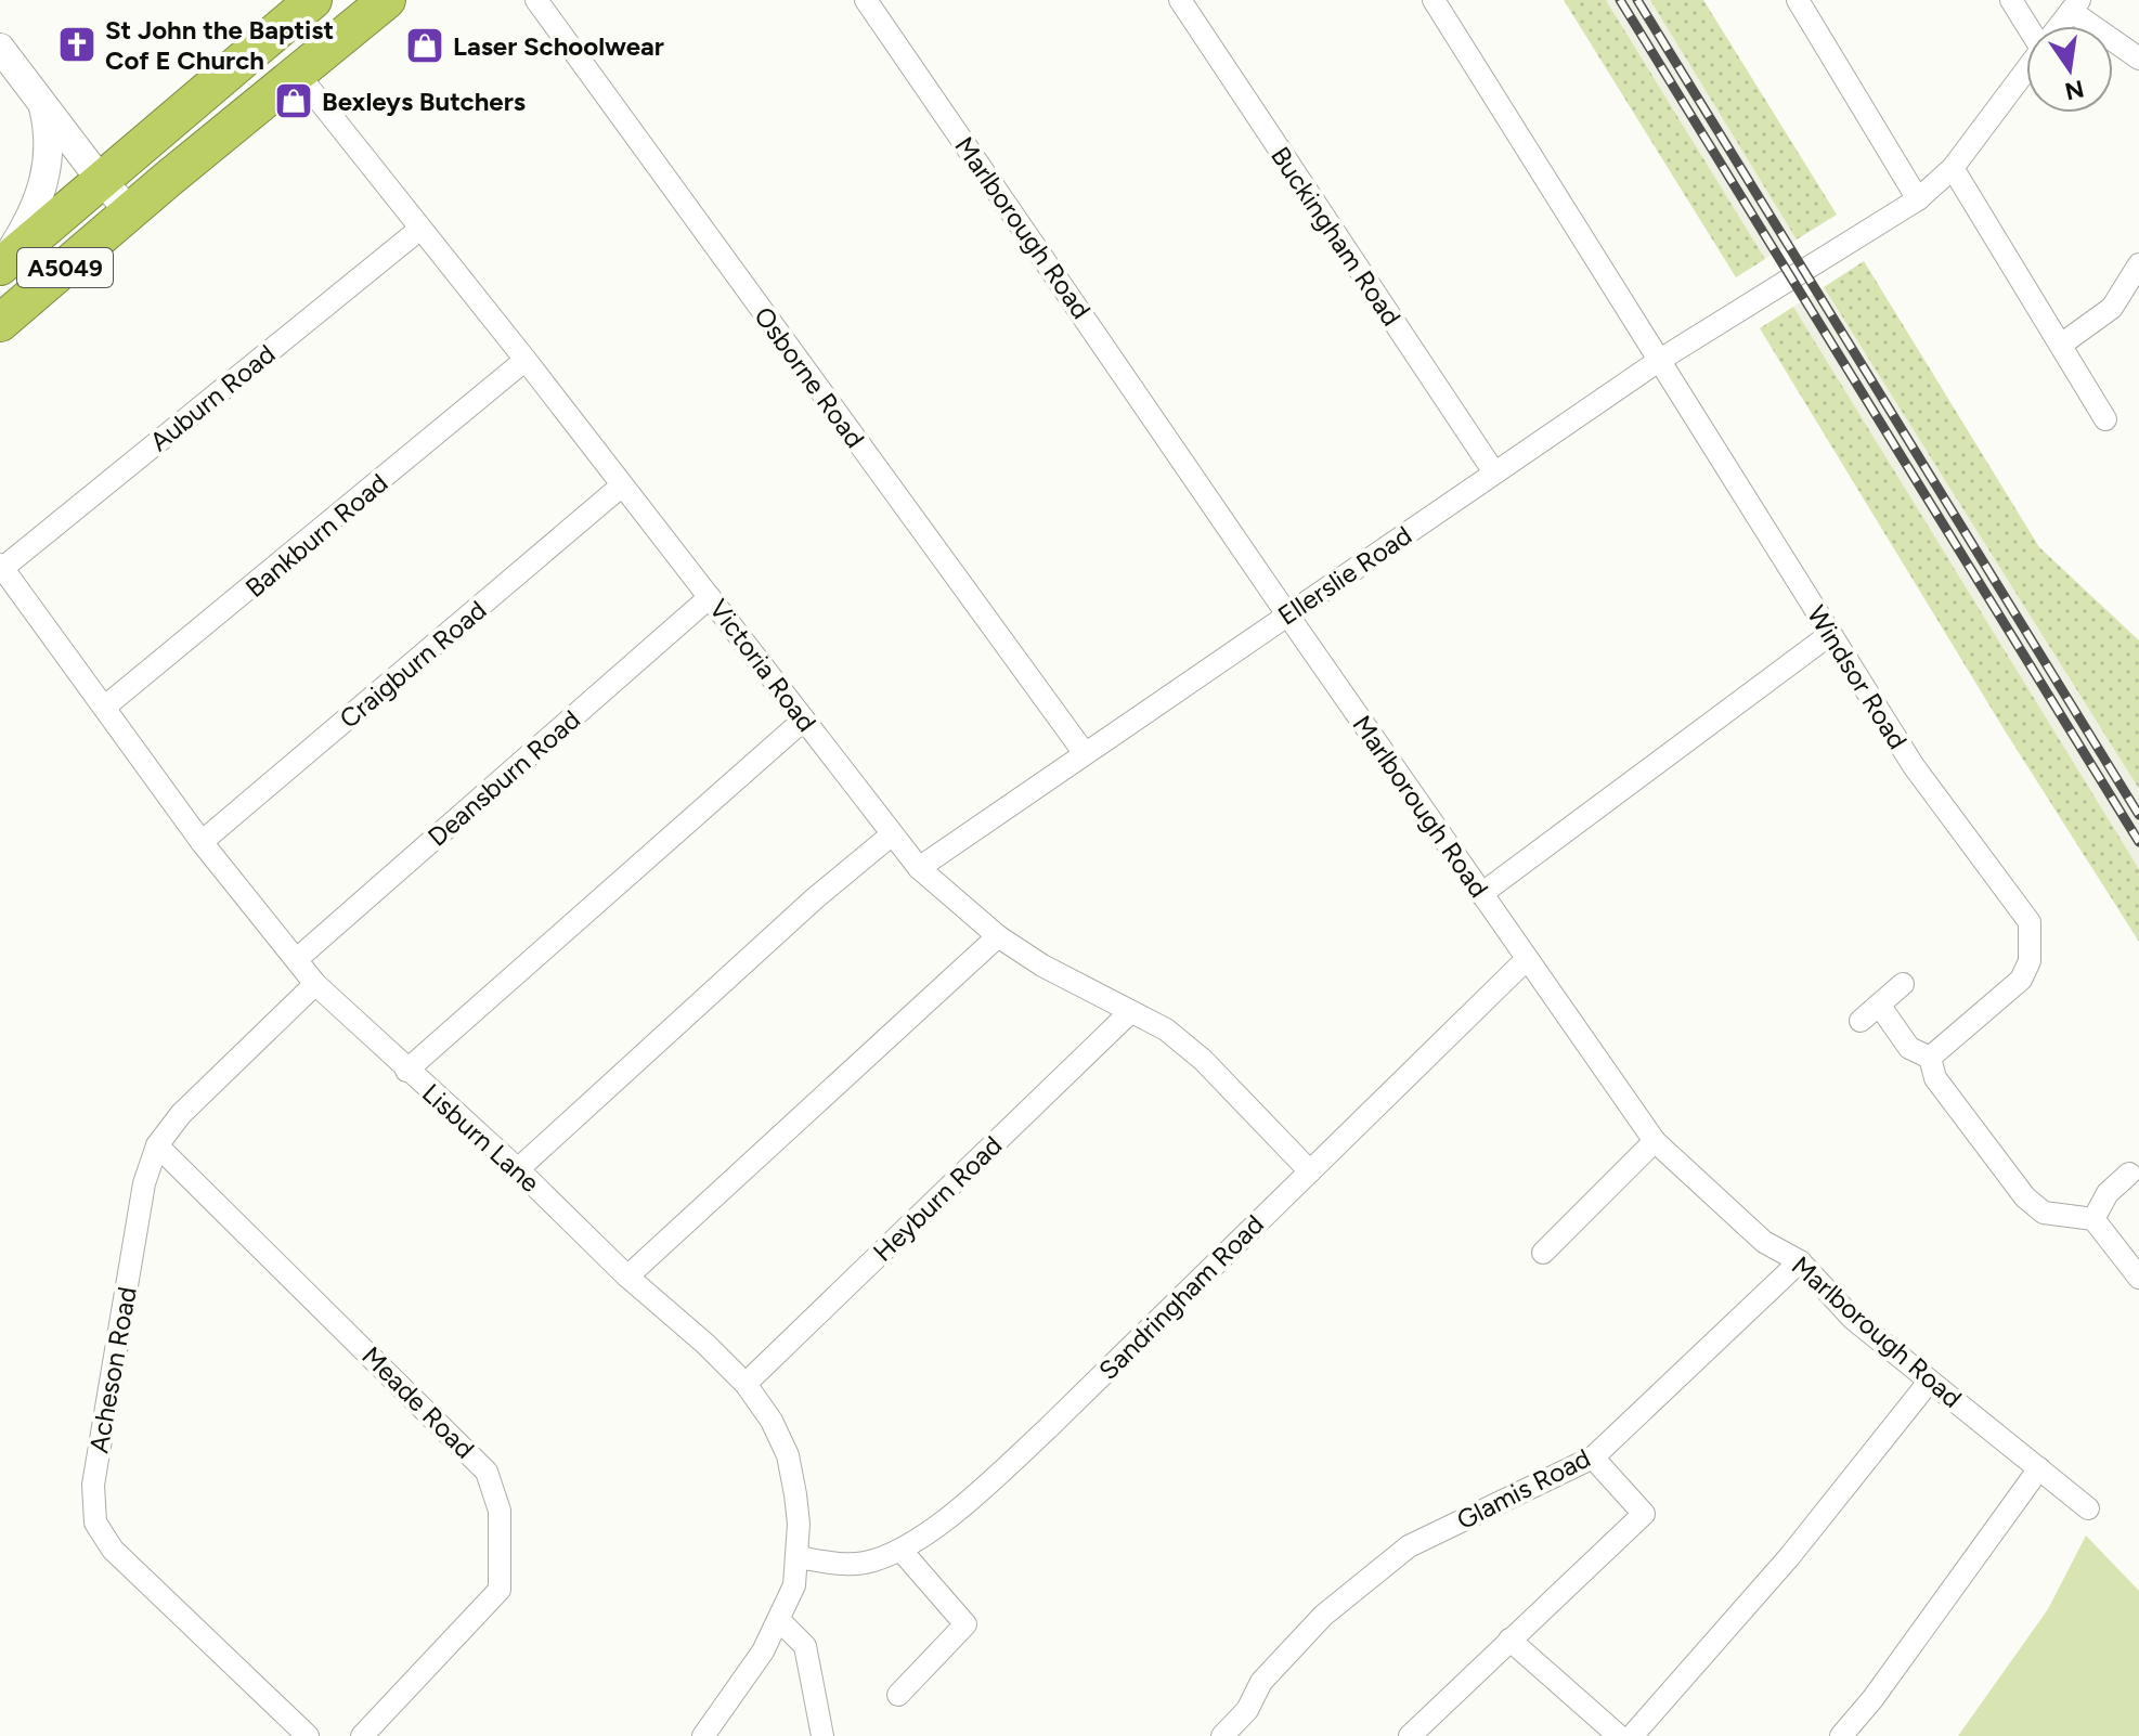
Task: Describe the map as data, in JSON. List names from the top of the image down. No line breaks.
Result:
{"streets":{"highway":["A5049"],"street":["Marlborough Road","Buckingham Road","Osborne Road","Auburn Road","Bankburn Road","Ellerslie Road","Craigburn Road","Victoria Road","Windsor Road","Deansburn Road","Lisburn Lane","Heyburn Road","Sandringham Road","Acheson Road","Meade Road","Glamis Road"]},"crossings":[["Marlborough Road","Ellerslie Road"],["Marlborough Road","Sandringham Road"],["Marlborough Road","Glamis Road"],["Buckingham Road","Ellerslie Road"],["A5049","Victoria Road"],["Osborne Road","Ellerslie Road"],["Auburn Road","Victoria Road"],["Auburn Road","Lisburn Lane"],["Bankburn Road","Victoria Road"],["Bankburn Road","Lisburn Lane"],["Ellerslie Road","Victoria Road"],["Ellerslie Road","Windsor Road"],["Craigburn Road","Victoria Road"],["Craigburn Road","Lisburn Lane"],["Victoria Road","Deansburn Road"],["Victoria Road","Heyburn Road"],["Victoria Road","Sandringham Road"],["Deansburn Road","Lisburn Lane"],["Lisburn Lane","Heyburn Road"],["Lisburn Lane","Sandringham Road"],["Lisburn Lane","Acheson Road"],["Acheson Road","Meade Road"]],"places":{"church":["St John the Baptist Cof E Church"],"shop":["Laser Schoolwear","Bexleys Butchers"]},"north":"bottom"}
